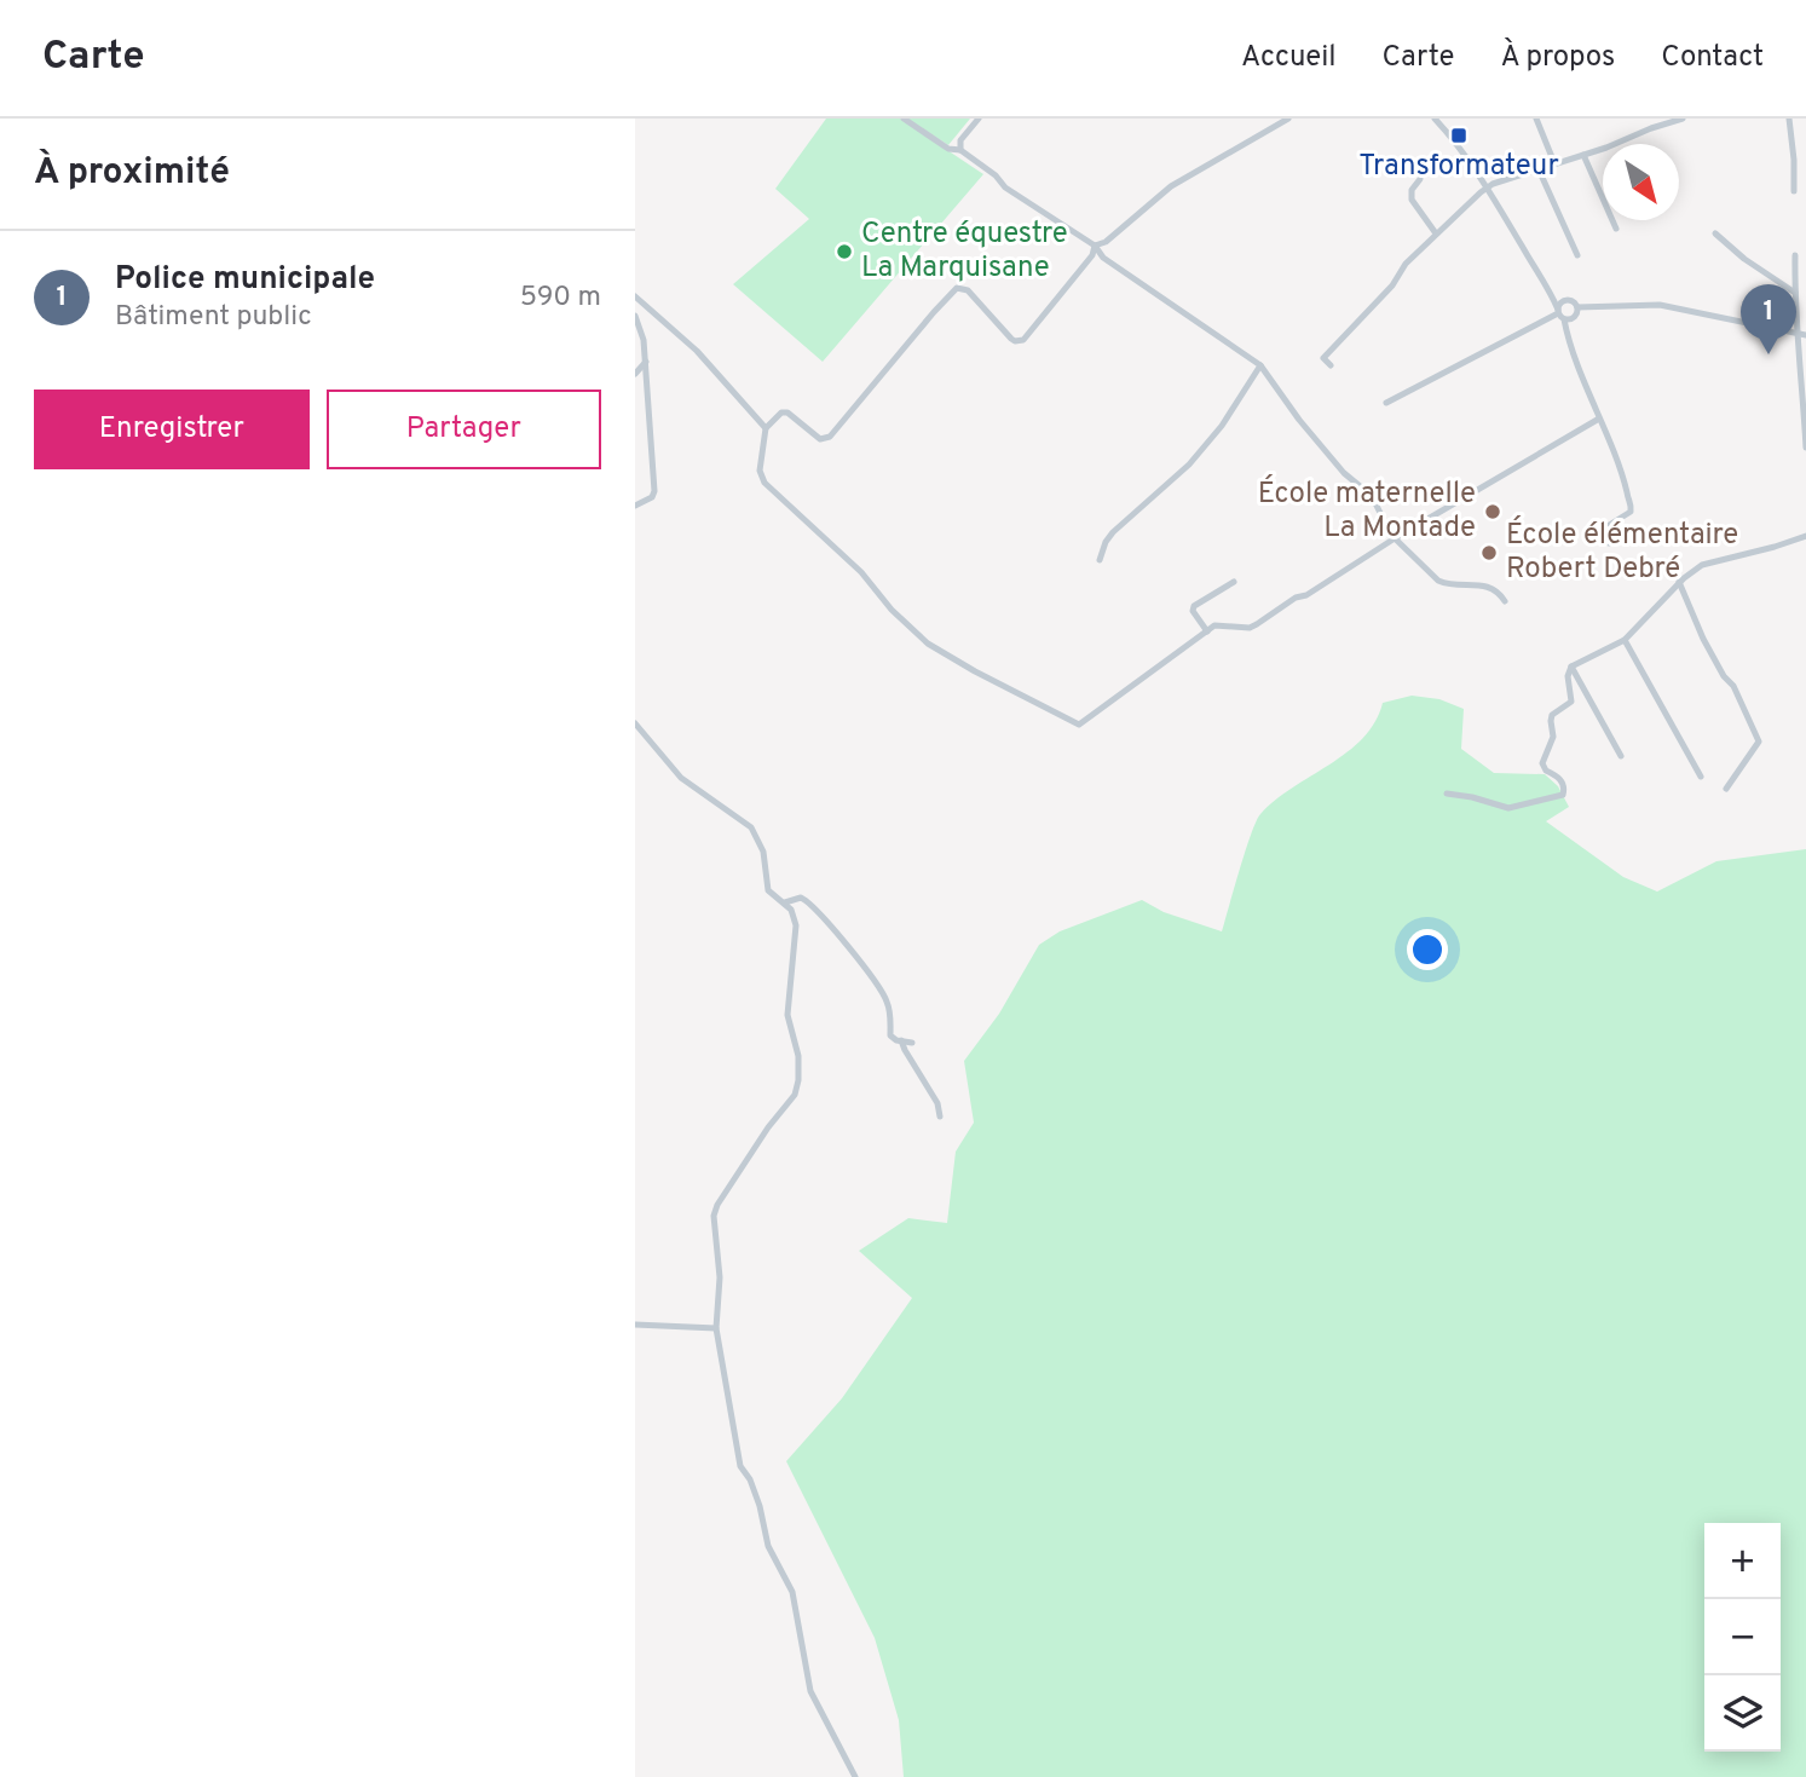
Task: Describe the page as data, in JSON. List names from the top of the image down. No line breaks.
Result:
{"places":{"transit":["Transformateur"],"other":["Centre équestre La Marquisane","École maternelle La Montade","École élémentaire Robert Debré"]},"north":"bottom right","page":{"header":"Carte","nav":["Accueil","Carte","À propos","Contact"],"heading":"À proximité","list":[{"mark":"1","name":"Police municipale","note":"Bâtiment public","value":"590 m"}],"pins":"1","buttons":["Enregistrer","Partager"],"map_buttons":["+","−"]}}
